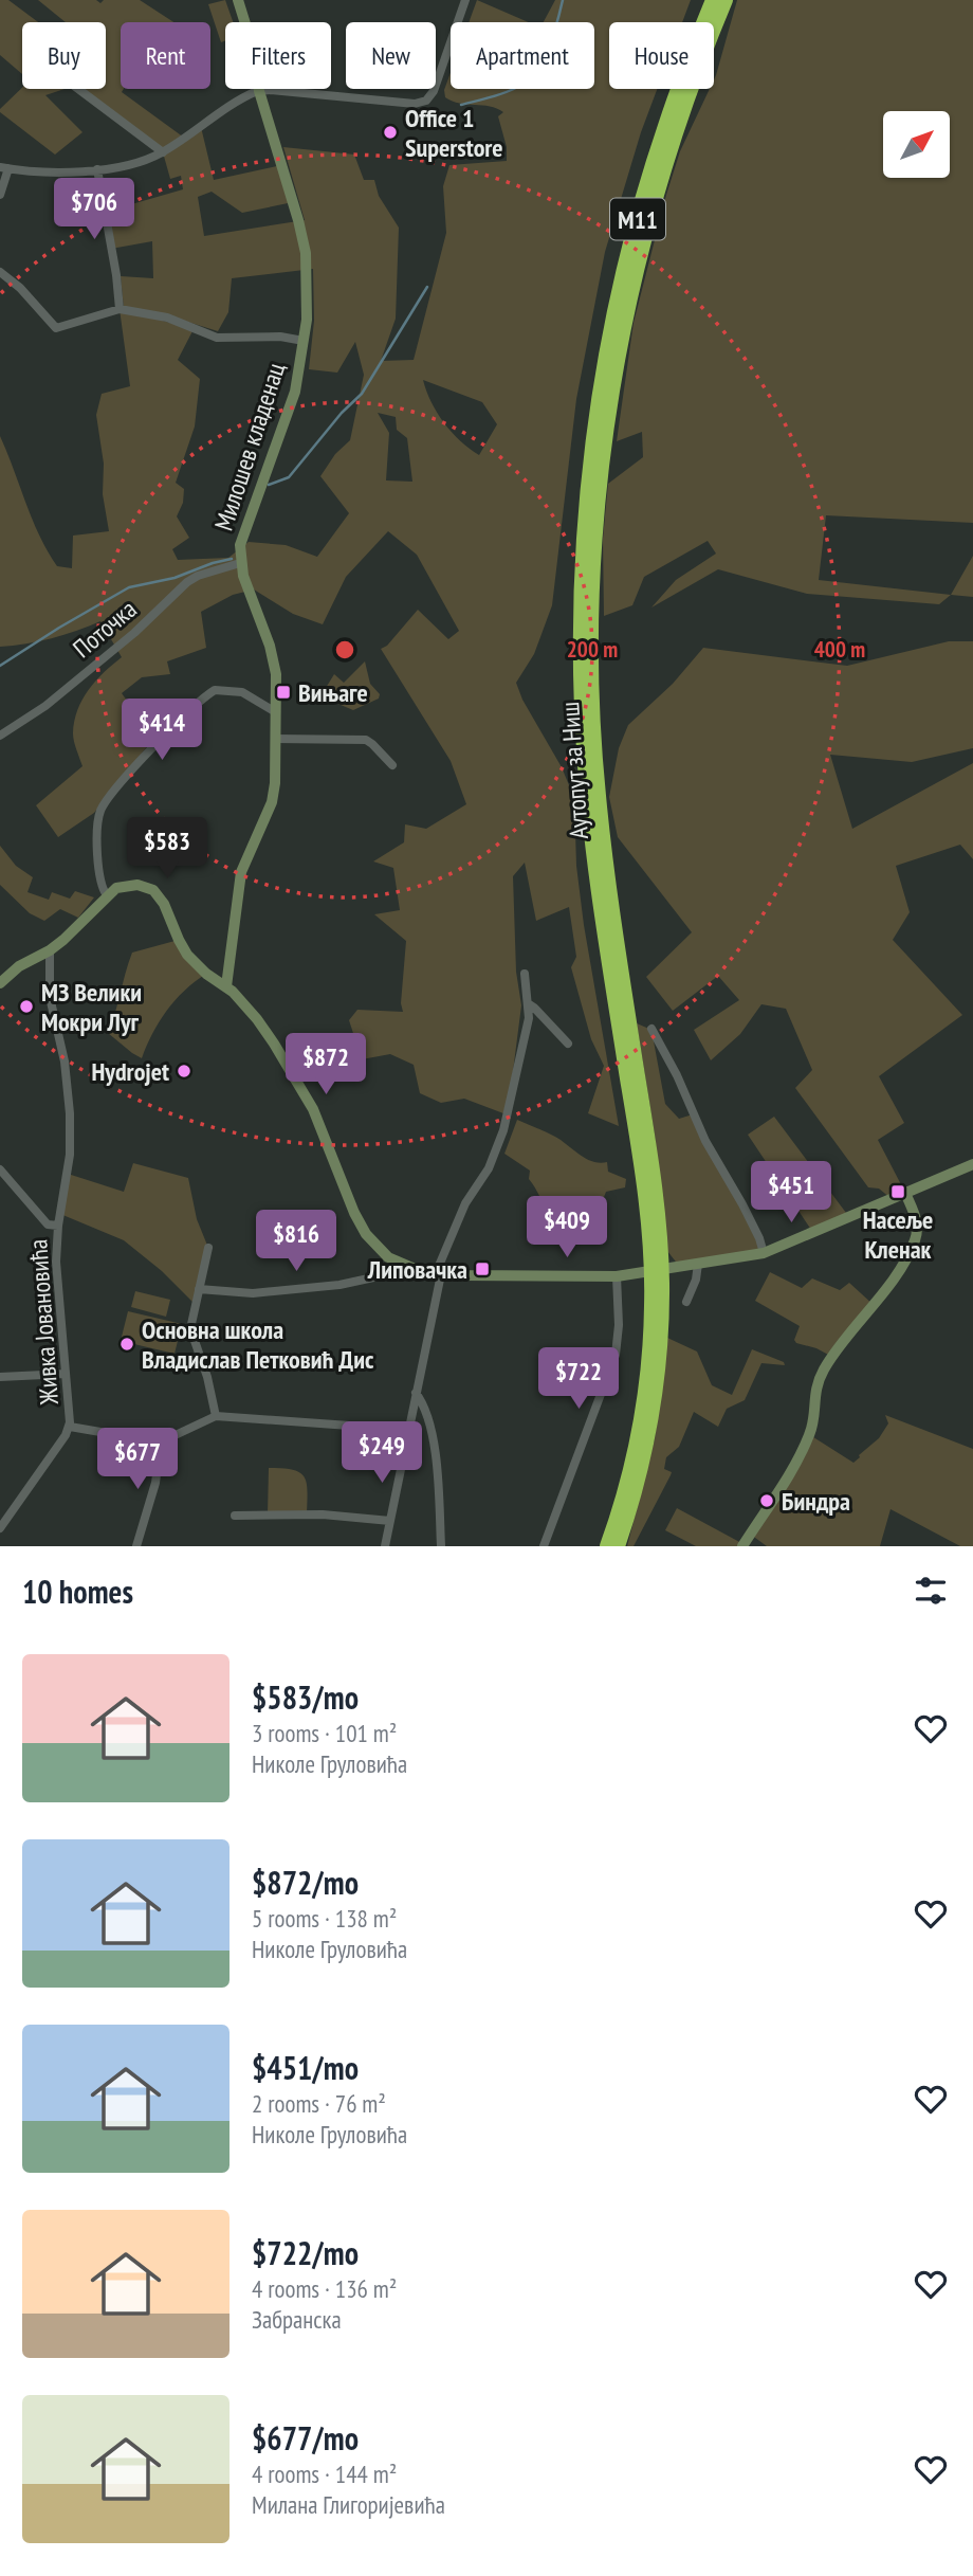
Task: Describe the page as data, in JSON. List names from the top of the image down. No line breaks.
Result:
{"streets":{"highway":["M11","Аутопут за Ниш"],"street":["Милошев кладенац","Поточка","Живка Јовановића"]},"crossings":[["Милошев кладенац","Поточка"]],"places":{"other":["Office 1 Superstore","МЗ Велики Мокри Луг","Hydrojet","Основна школа Владислав Петковић Дис","Биндра"],"transit":["Вињаге","Насеље Кленак","Липовачка"]},"north":"top right","page":{"chip":["Buy","Rent","Filters","New","Apartment","House"],"price":["$706","$414","$583","$872","$451","$409","$816","$722","$249","$677"],"heading":"10 homes","list":[{"name":"$583/mo","note":"3 rooms · 101 m² · Николе Груловића"},{"name":"$872/mo","note":"5 rooms · 138 m² · Николе Груловића"},{"name":"$451/mo","note":"2 rooms · 76 m² · Николе Груловића"},{"name":"$722/mo","note":"4 rooms · 136 m² · Забранска"},{"name":"$677/mo","note":"4 rooms · 144 m² · Милана Глигоријевића"}]},"rings":["200 m","400 m"]}
